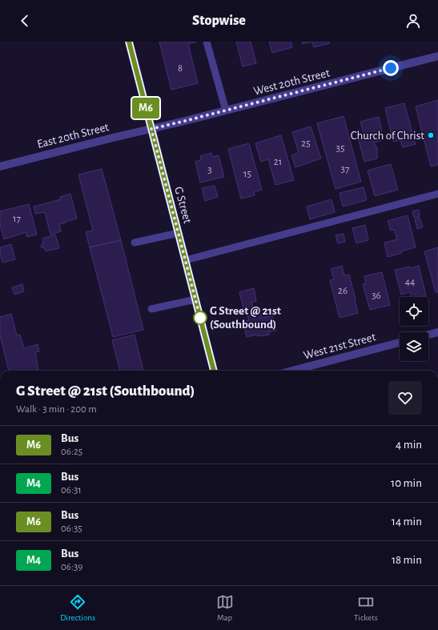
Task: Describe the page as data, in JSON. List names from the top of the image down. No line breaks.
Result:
{"streets":{"main road":["G Street"],"street":["West 20th Street","East 20th Street","West 21st Street"]},"crossings":[["West 20th Street","East 20th Street"],["West 20th Street","G Street"],["East 20th Street","G Street"]],"places":["Church of Christ","G Street @ 21st (Southbound)"],"lines":["bus line M6"],"house_numbers":["8","25","35","21","37","3","15","17","44","26","36"],"page":{"header":"Stopwise","on_map":"M6","heading":["G Street @ 21st (Southbound)","Walk · 3 min · 200 m"],"list":[{"mark":"M6","name":"Bus","note":"06:25","value":"4 min"},{"mark":"M4","name":"Bus","note":"06:31","value":"10 min"},{"mark":"M6","name":"Bus","note":"06:35","value":"14 min"},{"mark":"M4","name":"Bus","note":"06:39","value":"18 min"}],"tabs":["Directions","Map","Tickets"]}}
